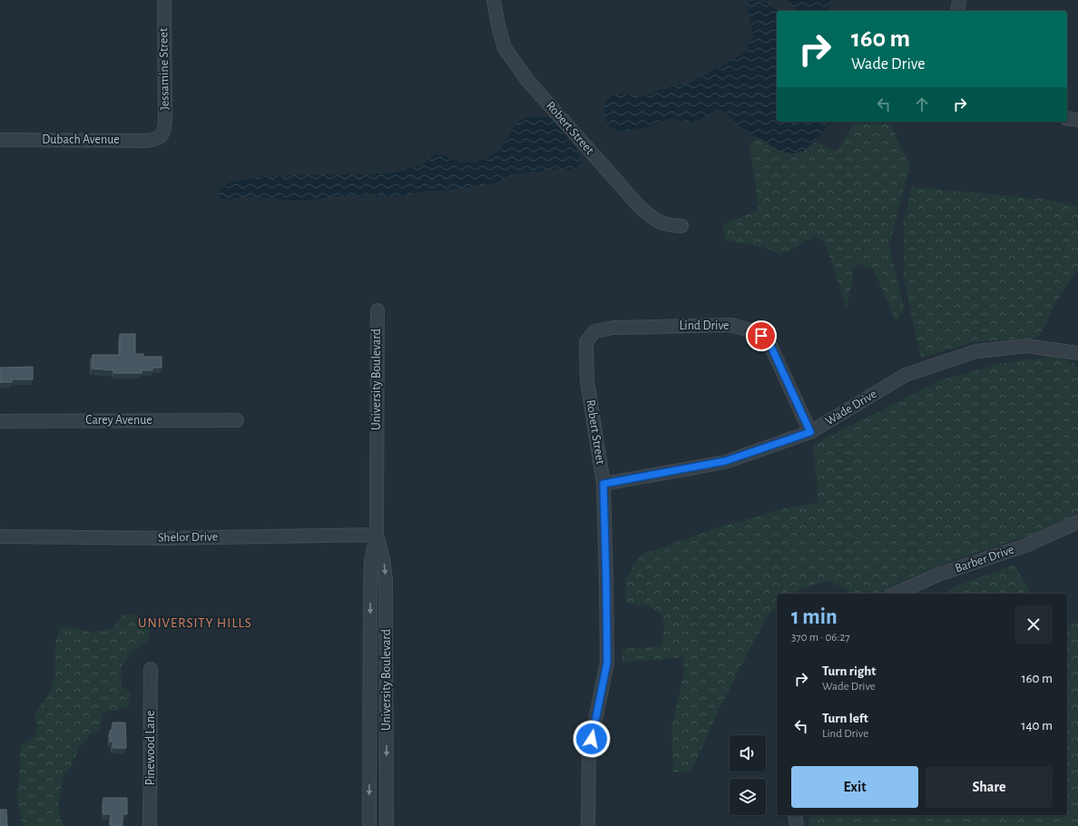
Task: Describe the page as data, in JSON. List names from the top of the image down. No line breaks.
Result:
{"streets":{"street":["Jessamine Street","Robert Street","Dubach Avenue","Lind Drive","University Boulevard","Wade Drive","Carey Avenue","Shelor Drive","Barber Drive","Pinewood Lane"]},"crossings":[["Jessamine Street","Dubach Avenue"],["Robert Street","Lind Drive"],["Robert Street","Wade Drive"],["Lind Drive","Wade Drive"],["University Boulevard","Shelor Drive"]],"one_way":["University Boulevard"],"districts":["UNIVERSITY HILLS"],"page":{"turn":["160 m","Wade Drive"],"heading":["1 min","370 m · 06:27"],"list":[{"name":"Turn right","note":"Wade Drive","value":"160 m"},{"name":"Turn left","note":"Lind Drive","value":"140 m"}],"buttons":["Exit","Share"]}}
